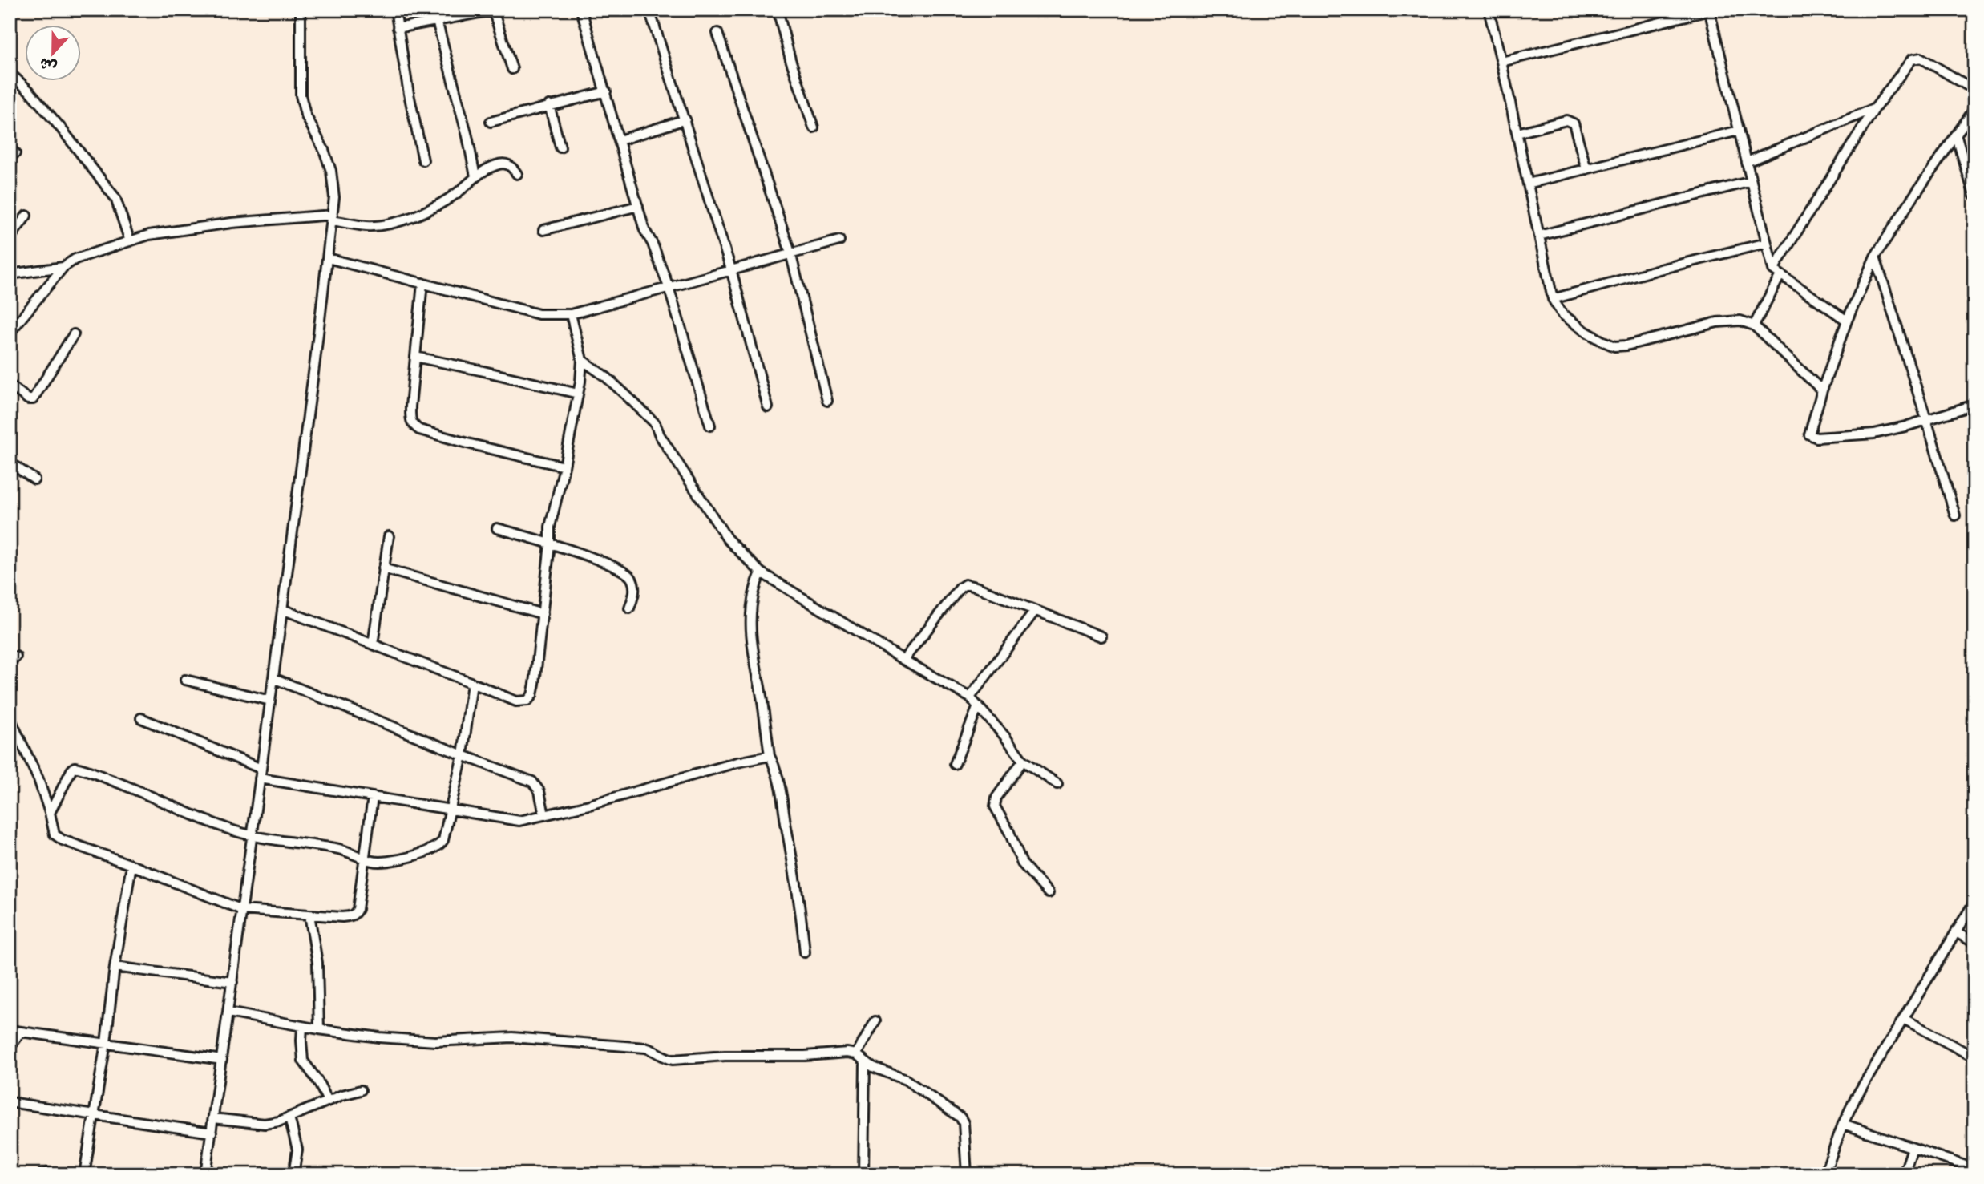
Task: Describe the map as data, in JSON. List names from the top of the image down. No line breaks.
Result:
{"north":"bottom"}
